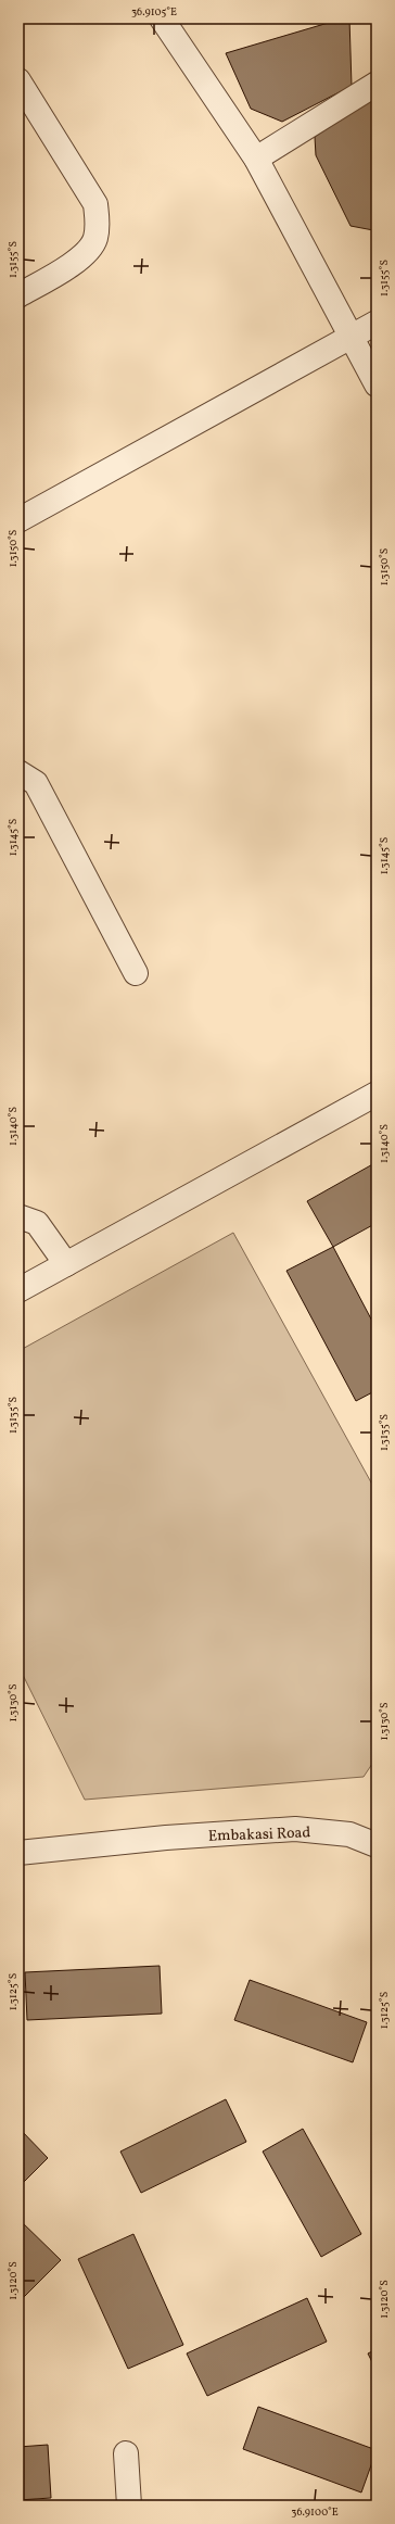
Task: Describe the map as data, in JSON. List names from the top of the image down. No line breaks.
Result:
{"streets":{"street":["Embakasi Road"]},"coordinates":["36.9105°E","1.3155°S","1.3150°S","1.3145°S","1.3140°S","1.3135°S","1.3130°S","1.3125°S","1.3120°S","36.9100°E"]}
